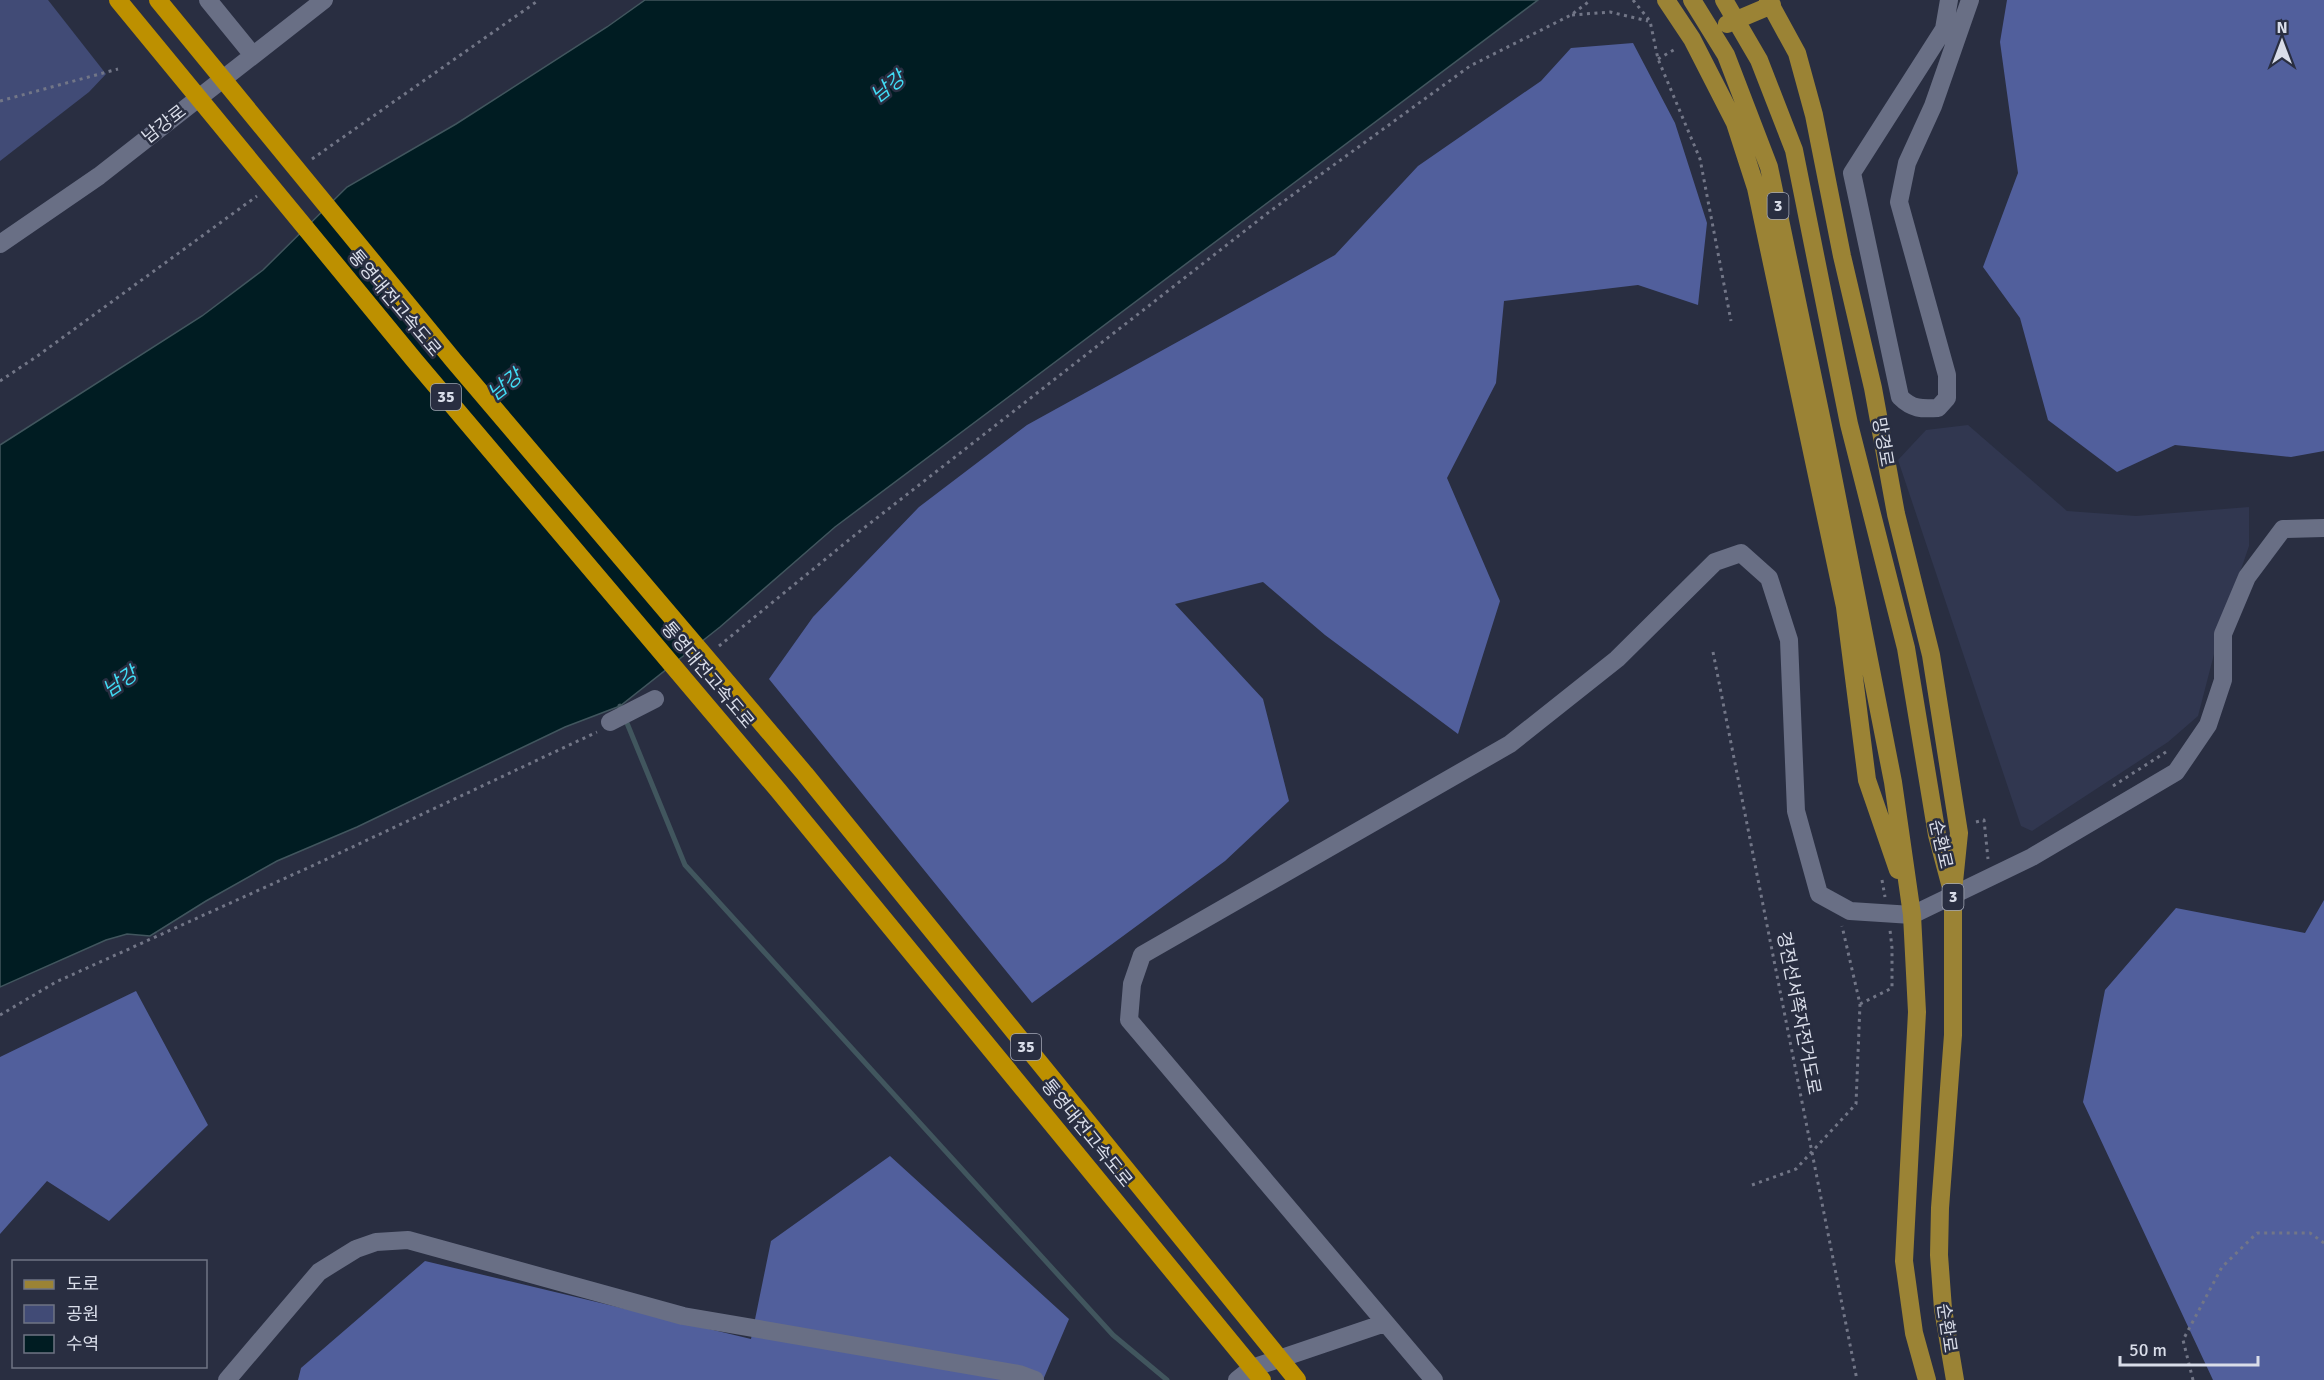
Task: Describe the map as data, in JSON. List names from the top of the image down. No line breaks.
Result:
{"streets":{"highway":["통영대전고속도로","35"],"main road":["3","망경로","순환로"],"street":["남강로"],"path":["경전선서쪽자전거도로"]},"crossings":[["망경로","순환로"]],"water":["남강"],"legend":["도로","공원","수역"],"scale_bar":"50 m","north":"top"}
